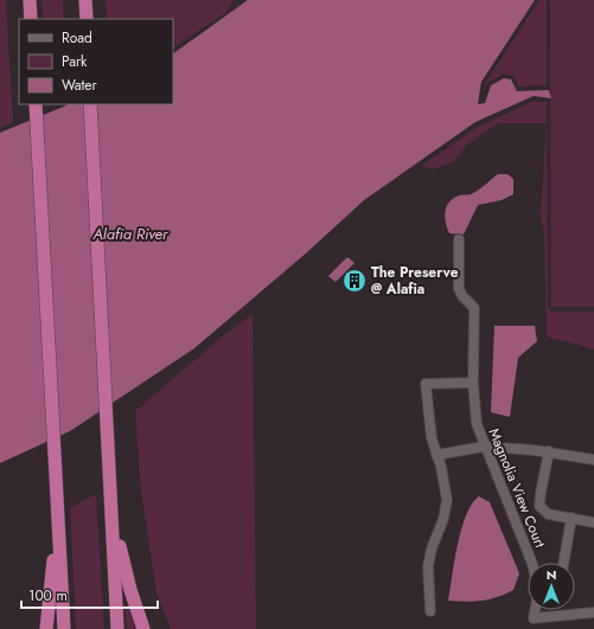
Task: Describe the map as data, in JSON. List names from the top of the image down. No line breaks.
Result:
{"streets":{"street":["Magnolia View Court"]},"water":["Alafia River"],"places":{"building":["The Preserve @ Alafia"]},"legend":["Road","Park","Water"],"scale_bar":"100 m","north":"top"}
